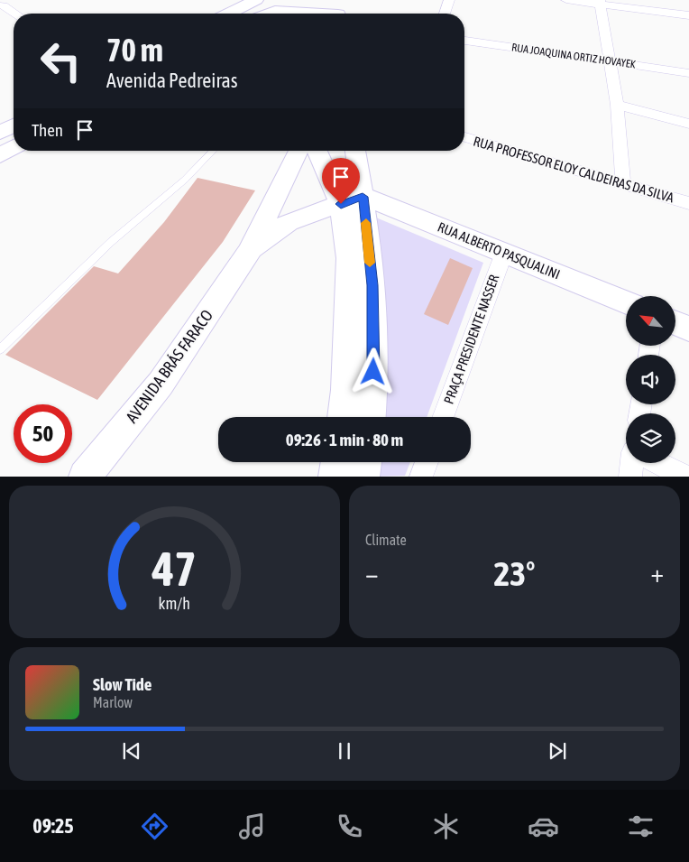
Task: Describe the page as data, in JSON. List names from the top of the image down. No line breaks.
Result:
{"streets":{"main road":["RUA ALBERTO PASQUALINI","AVENIDA BRÁS FARACO"],"street":["RUA JOAQUINA ORTIZ HOVAYEK","RUA PROFESSOR ELOY CALDEIRAS DA SILVA","PRAÇA PRESIDENTE NASSER"]},"crossings":[["RUA ALBERTO PASQUALINI","PRAÇA PRESIDENTE NASSER"],["RUA ALBERTO PASQUALINI","AVENIDA BRÁS FARACO"]],"north":"top left","page":{"turn":["70 m","Avenida Pedreiras"],"then":"Then","limit":"50","trip":"09:26 · 1 min · 80 m","tile":"Climate","heat":["−","23°","+"],"song":["Slow Tide","Marlow"],"tabs":"09:25","gauge":["47","km/h"]}}
